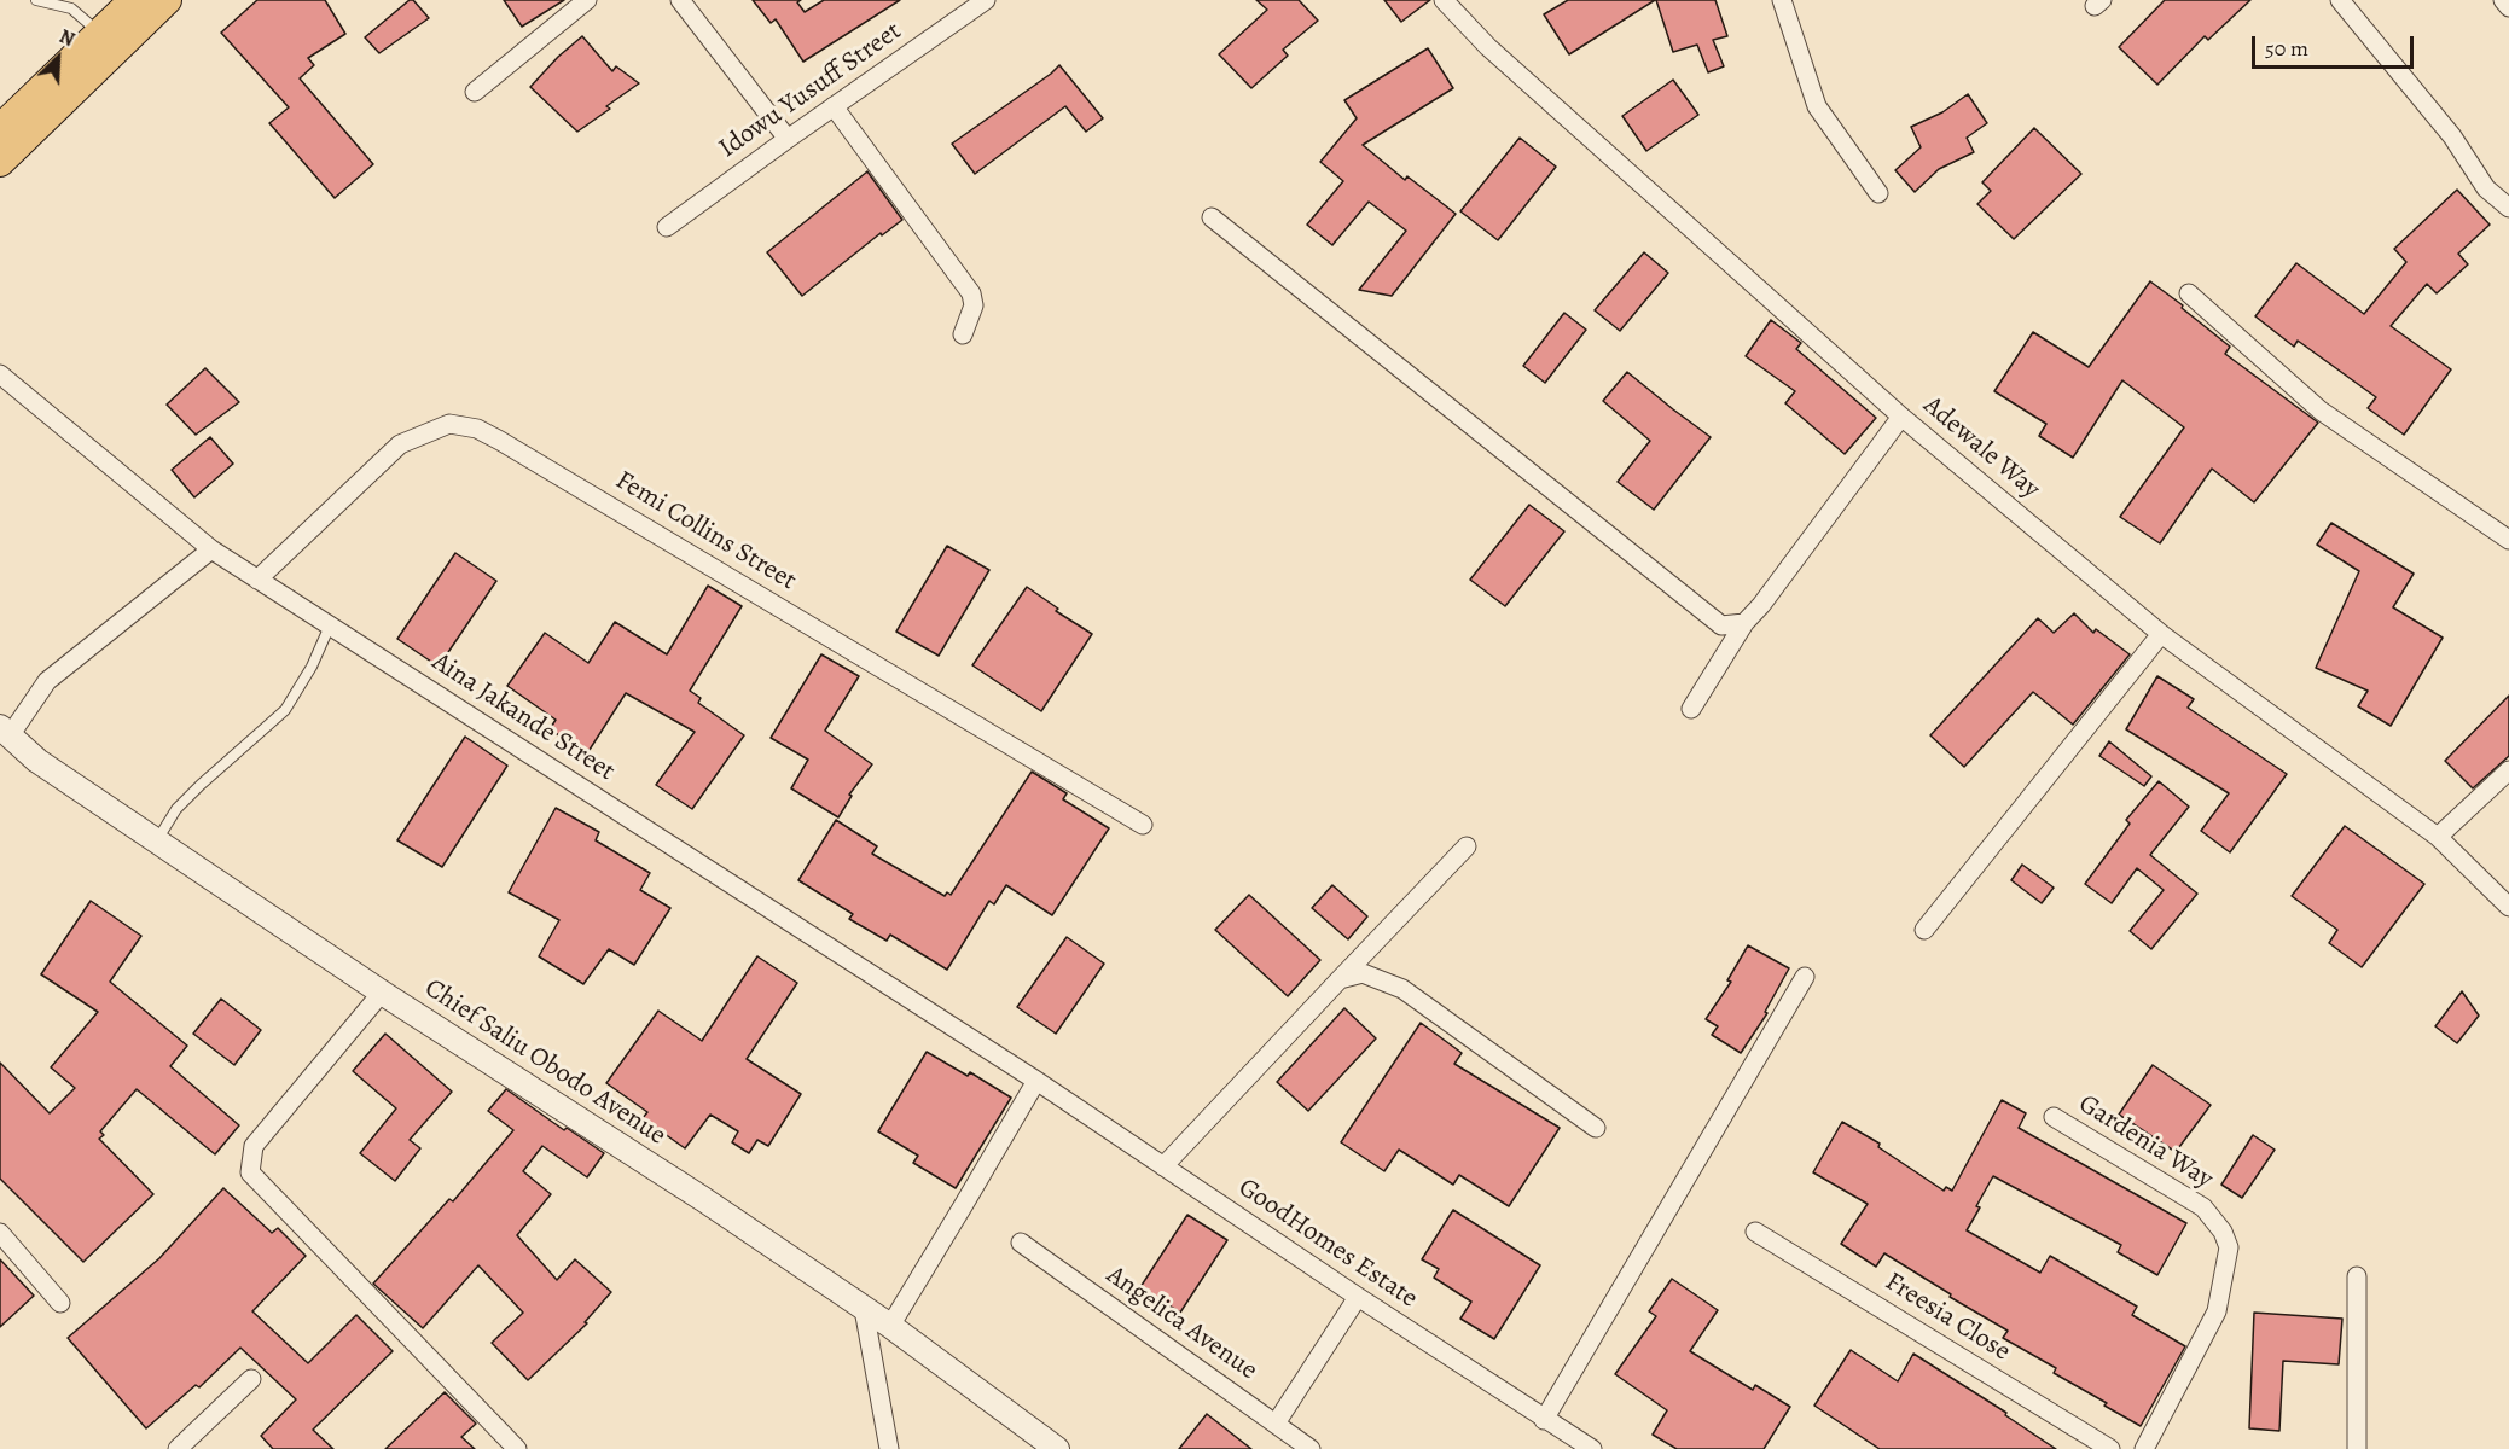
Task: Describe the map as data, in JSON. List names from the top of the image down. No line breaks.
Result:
{"streets":{"street":["Idowu Yusuff Street","Adewale Way","Femi Collins Street","Aina Jakande Street","Chief Saliu Obodo Avenue","Gardenia Way","GoodHomes Estate","Freesia Close","Angelica Avenue"]},"crossings":[["Femi Collins Street","Aina Jakande Street"],["Aina Jakande Street","GoodHomes Estate"]],"scale_bar":"50 m","north":"top right"}
